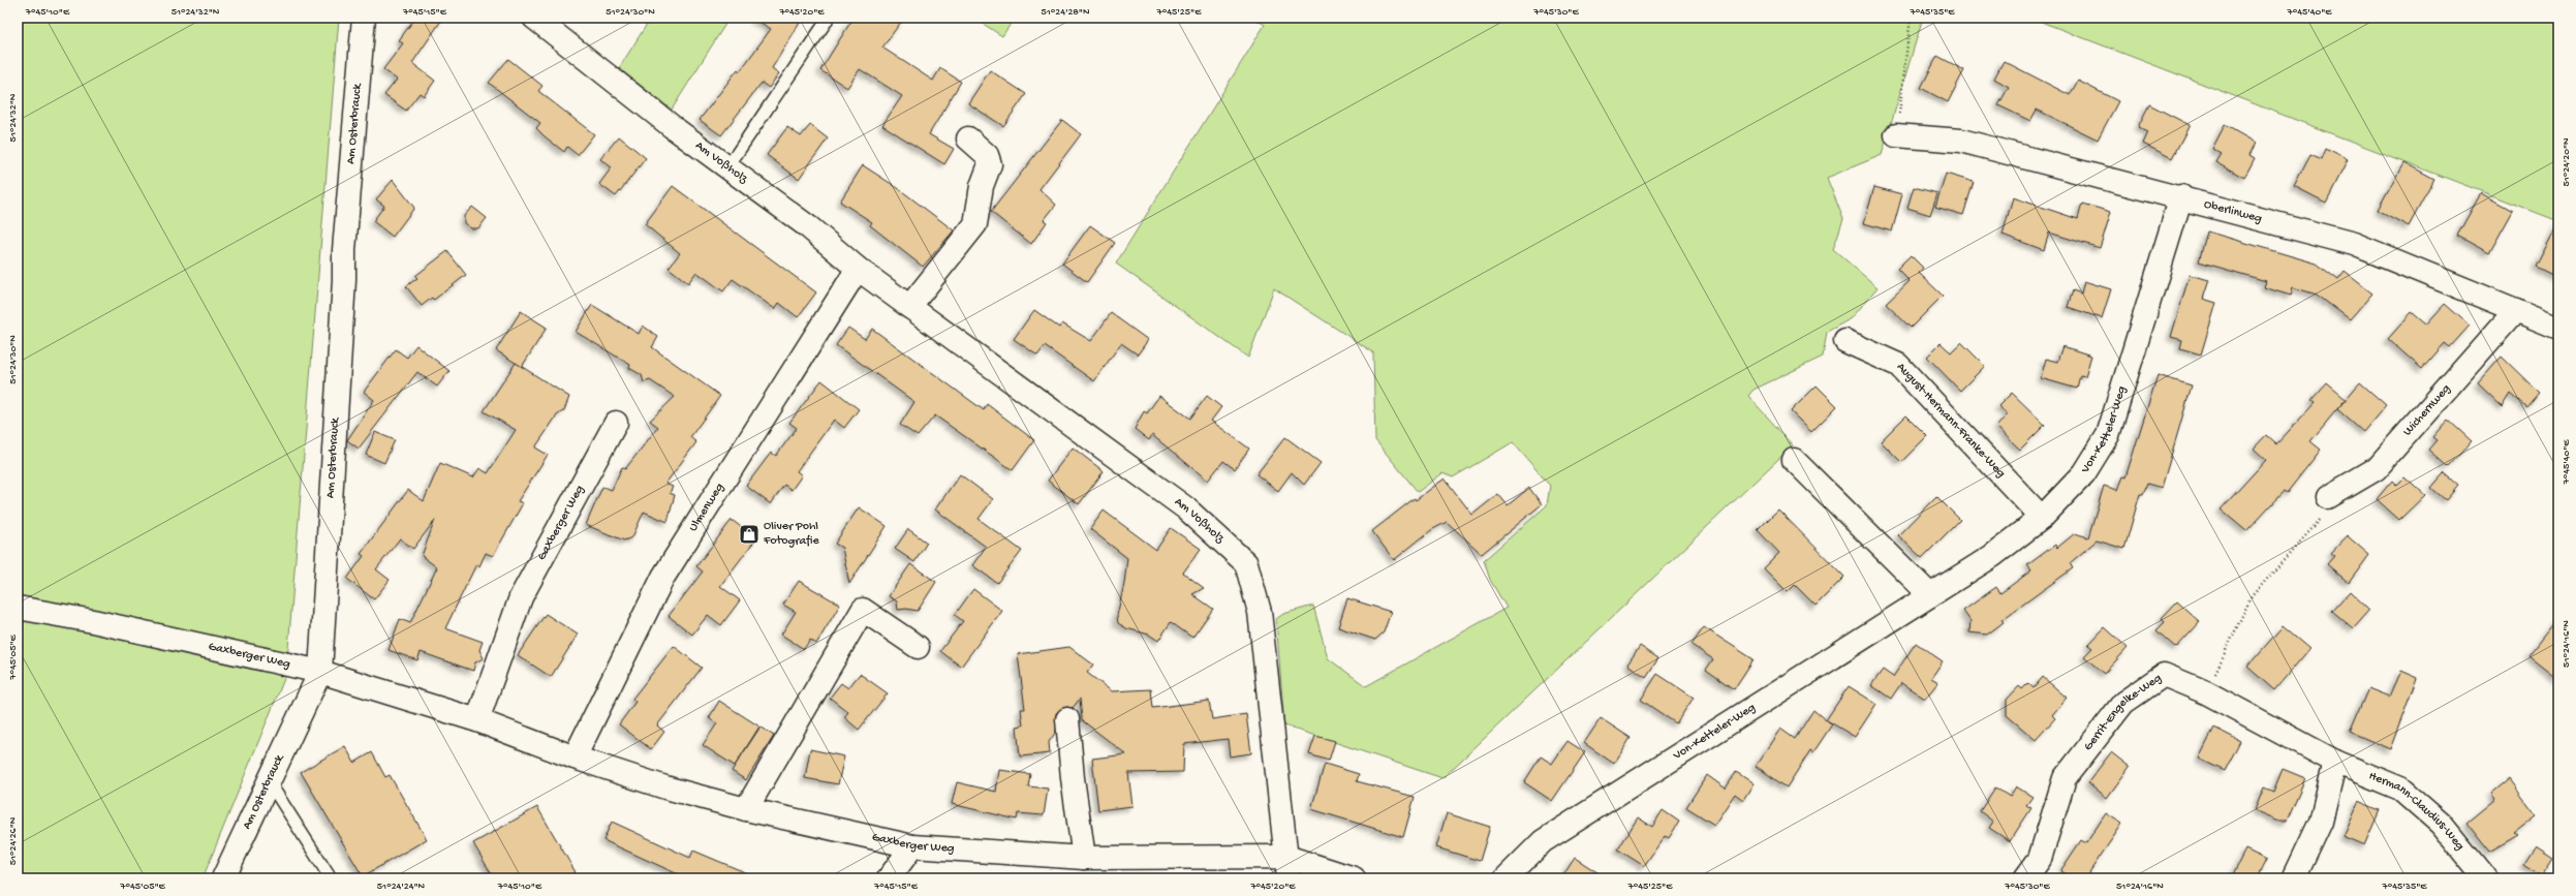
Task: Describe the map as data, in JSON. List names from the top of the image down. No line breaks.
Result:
{"streets":{"street":["Am Osterbrauck","Am Voßholz","Oberlinweg","Wichernweg","August-Hermann-Franke-Weg","Von-Ketteler-Weg","Ulmenweg","Gaxberger Weg","Gerrit-Engelke-Weg","Hermann-Claudius-Weg"]},"crossings":[["Am Osterbrauck","Gaxberger Weg"],["Am Voßholz","Ulmenweg"],["Am Voßholz","Gaxberger Weg"],["Oberlinweg","Wichernweg"],["Oberlinweg","Von-Ketteler-Weg"],["August-Hermann-Franke-Weg","Von-Ketteler-Weg"],["Ulmenweg","Gaxberger Weg"],["Gerrit-Engelke-Weg","Hermann-Claudius-Weg"]],"places":{"shop":["Oliver Pohl Fotografie"]},"coordinates":["7°45'10\"E","51°24'32\"N","7°45'15\"E","51°24'30\"N","7°45'20\"E","51°24'28\"N","7°45'25\"E","7°45'30\"E","7°45'35\"E","7°45'40\"E","51°24'20\"N","51°24'16\"N","7°45'05\"E","51°24'26\"N","51°24'24\"N"]}
